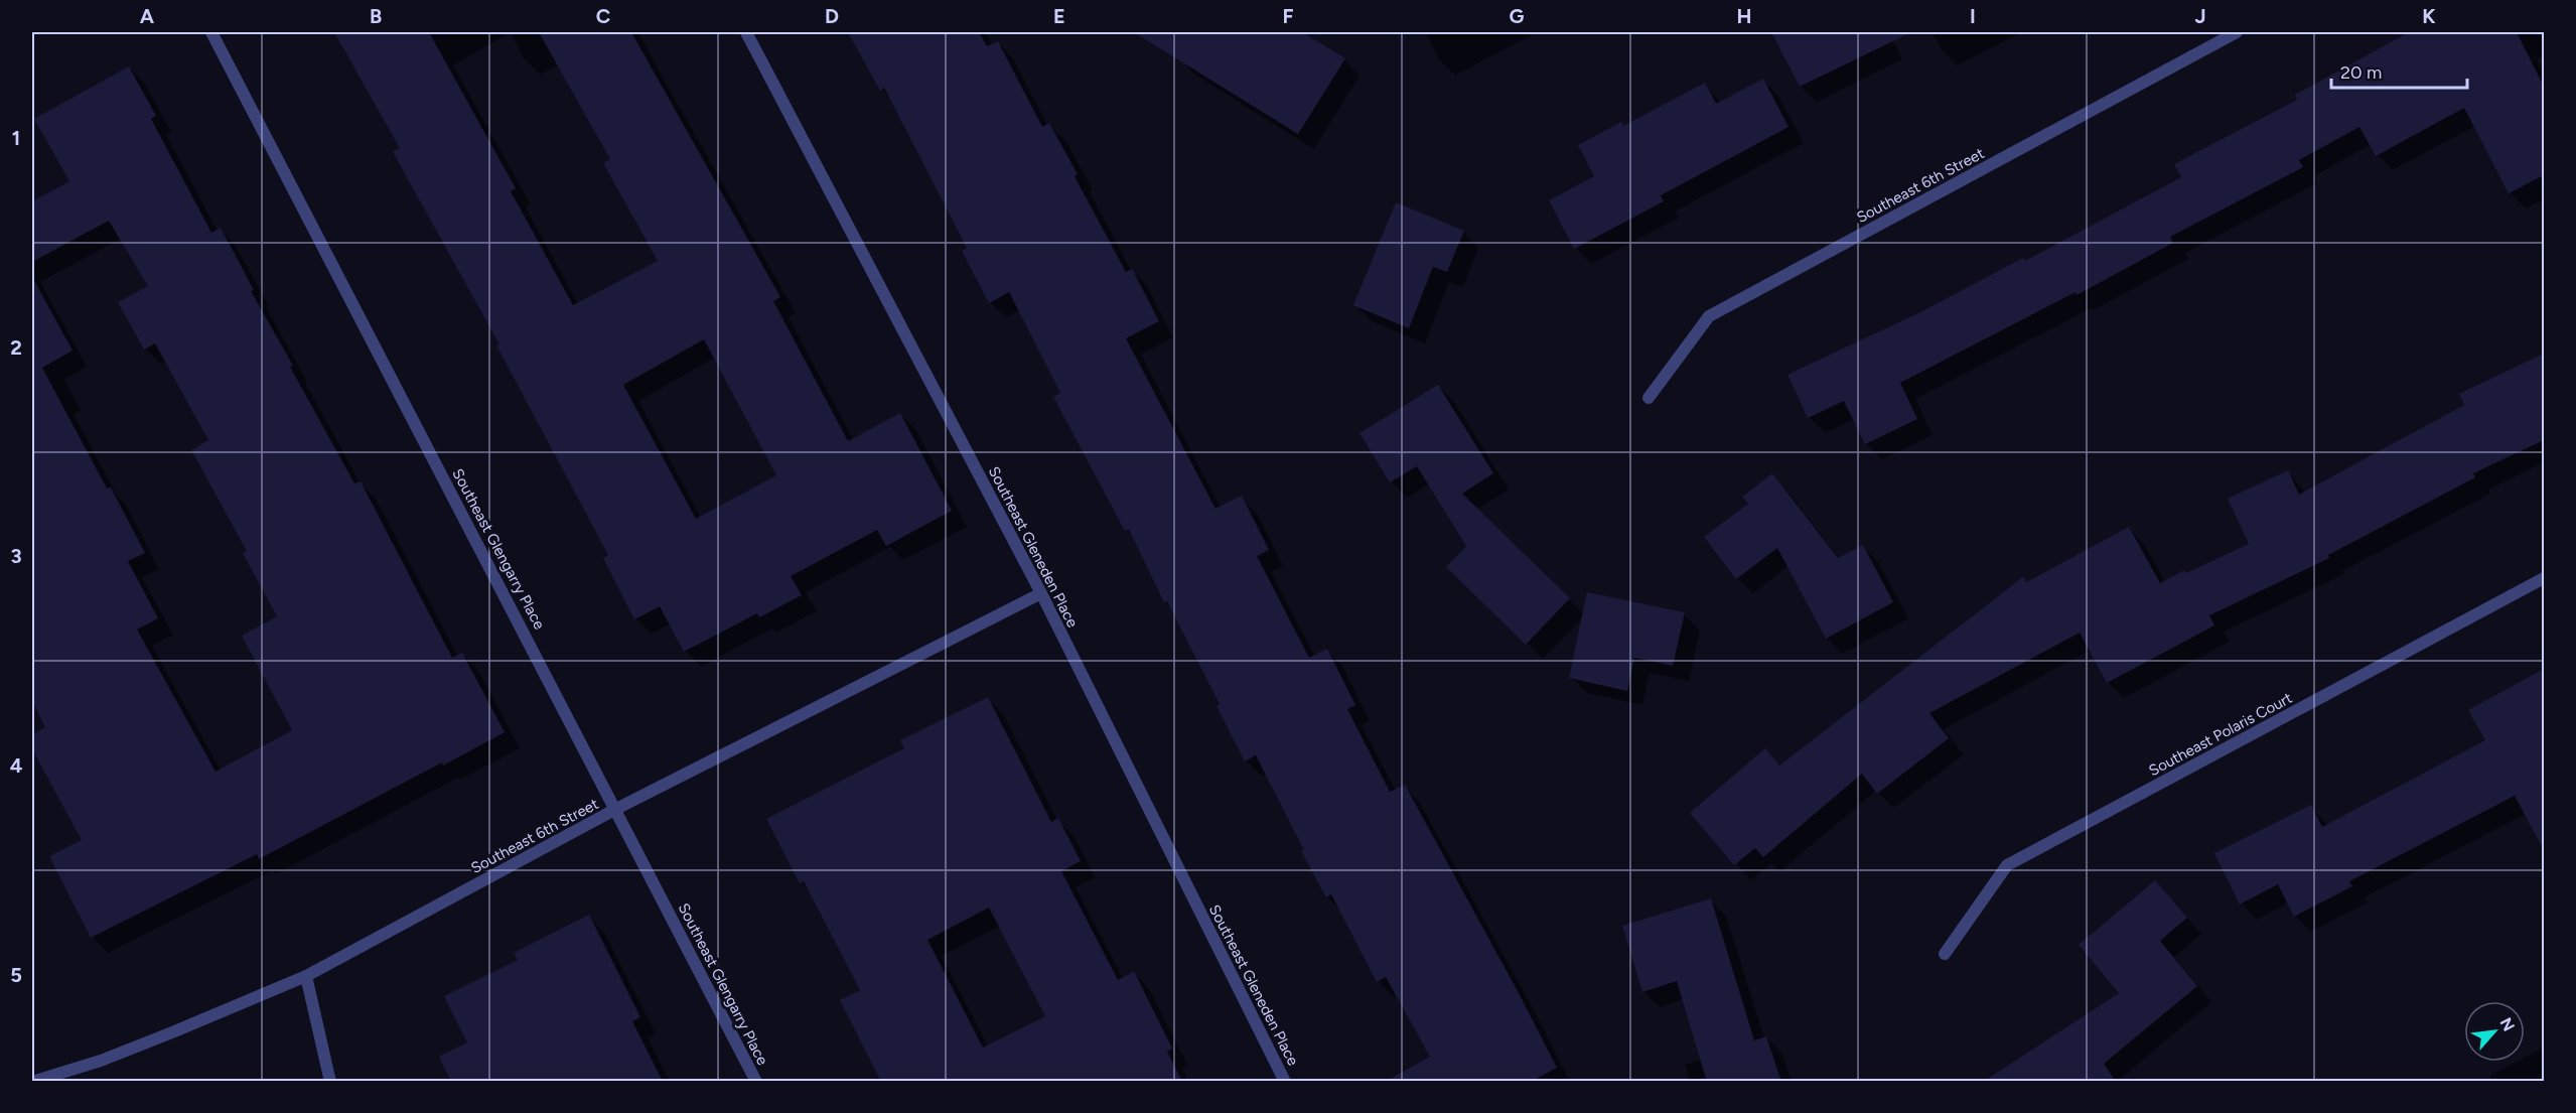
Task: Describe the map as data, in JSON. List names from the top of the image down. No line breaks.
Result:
{"streets":{"street":["Southeast 6th Street","Southeast Gleneden Place","Southeast Glengarry Place","Southeast Polaris Court"]},"crossings":[["Southeast 6th Street","Southeast Gleneden Place"],["Southeast 6th Street","Southeast Glengarry Place"]],"scale_bar":"20 m","north":"top right","grid":{"columns":["A","B","C","D","E","F","G","H","I","J","K"],"rows":["1","2","3","4","5"]}}
